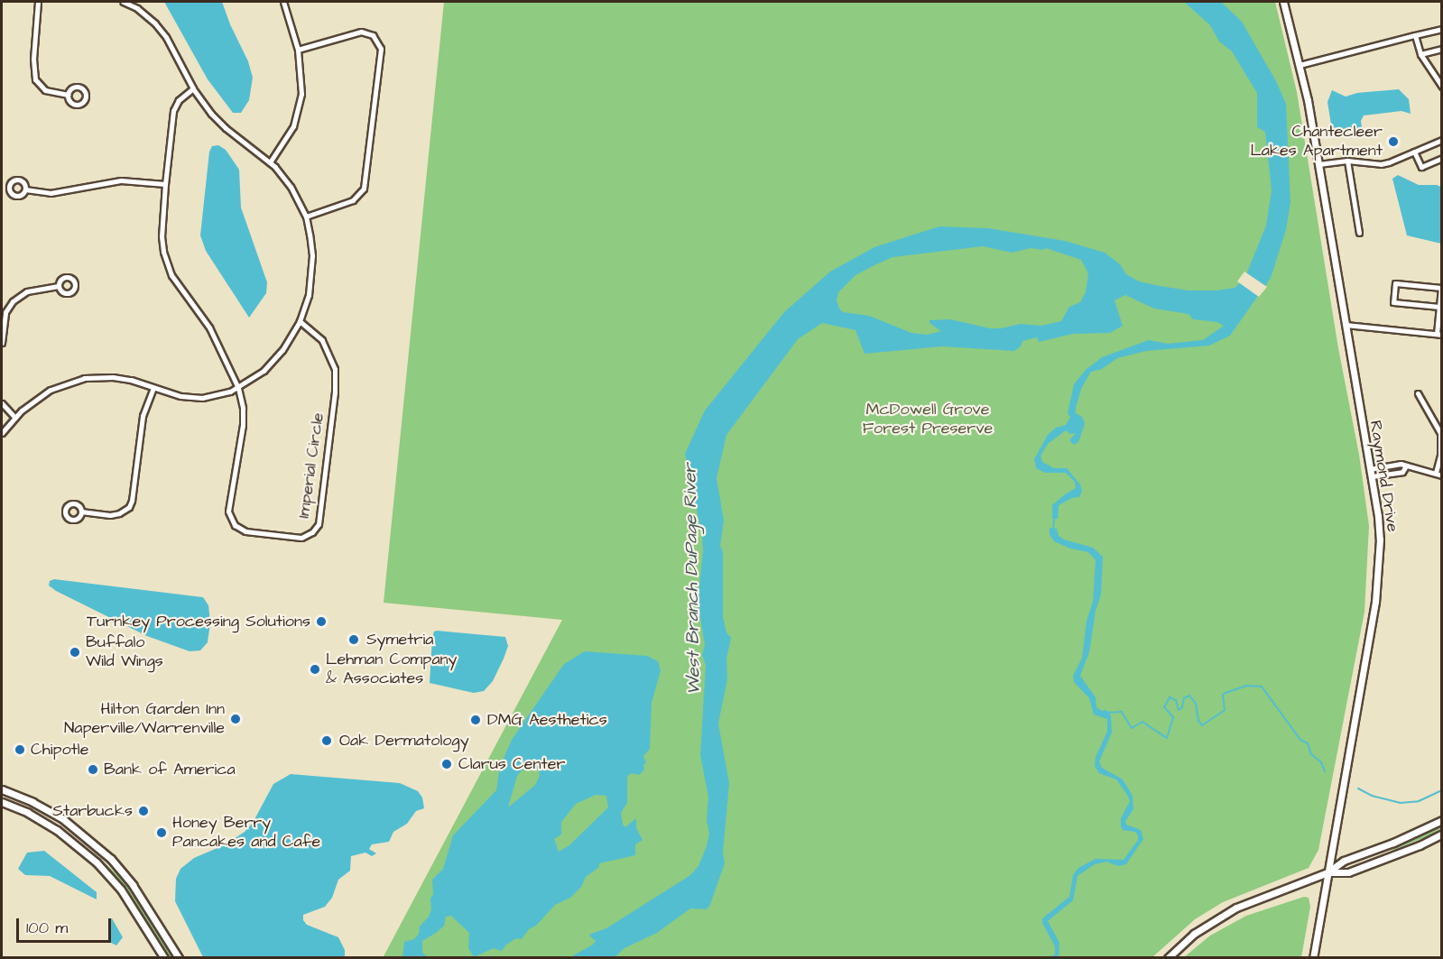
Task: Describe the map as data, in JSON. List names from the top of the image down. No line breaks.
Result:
{"streets":{"street":["Imperial Circle","Raymond Drive"]},"water":["West Branch DuPage River"],"parks":["McDowell Grove Forest Preserve"],"places":["Chantecleer Lakes Apartment","Turnkey Processing Solutions","Symetria","Buffalo Wild Wings","Lehman Company & Associates","Hilton Garden Inn Naperville/Warrenville","DMG Aesthetics","Oak Dermatology","Chipotle","Clarus Center","Bank of America","Starbucks","Honey Berry Pancakes and Cafe"],"scale_bar":"100 m"}
